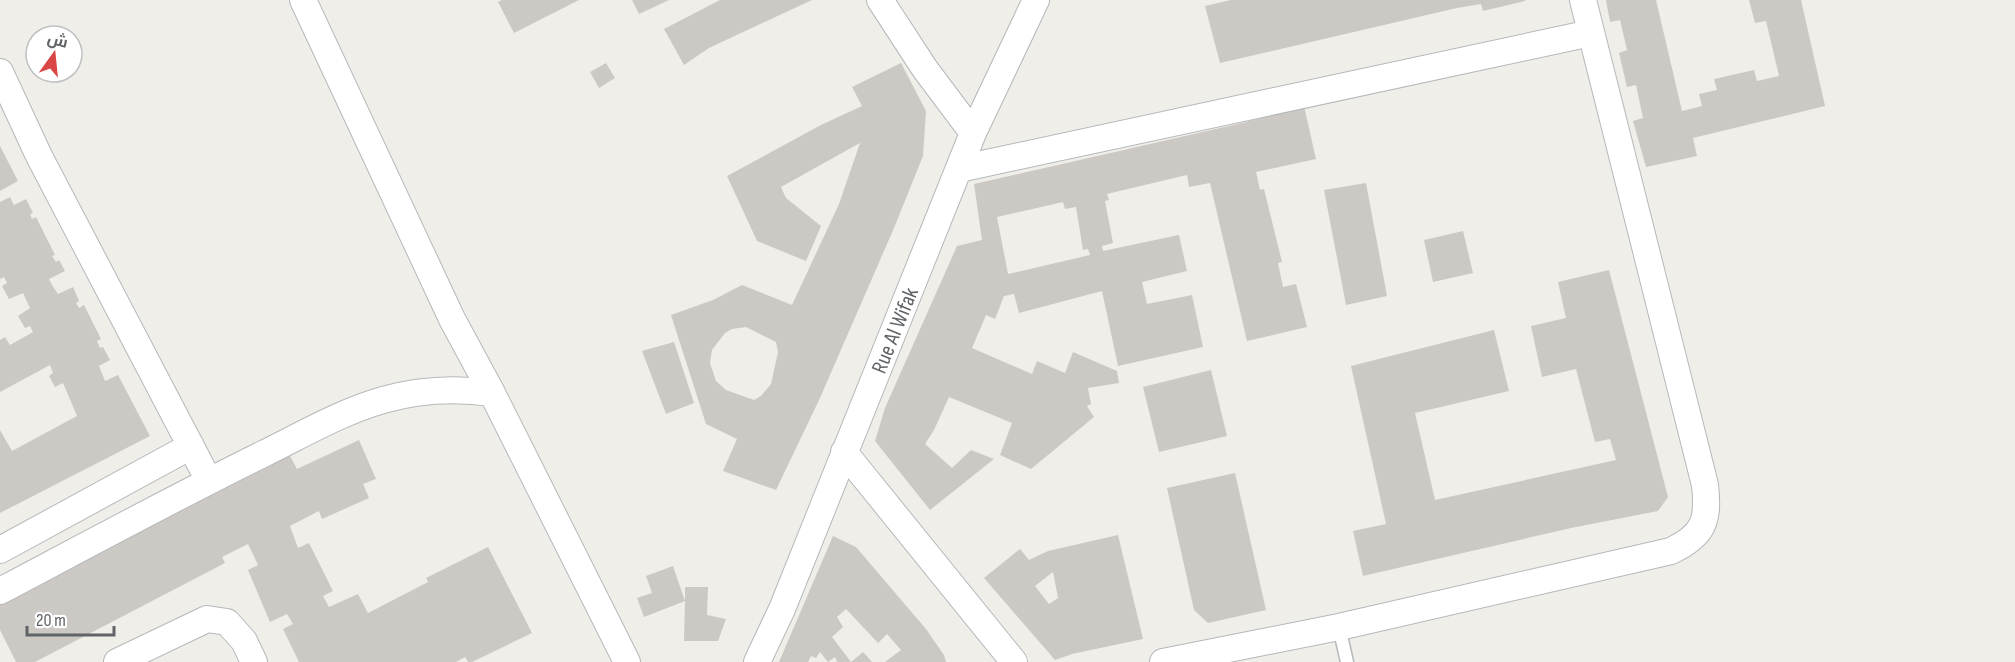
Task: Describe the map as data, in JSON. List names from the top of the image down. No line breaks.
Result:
{"streets":{"street":["Rue Al Wifak"]},"scale_bar":"20 m","north":"top"}
